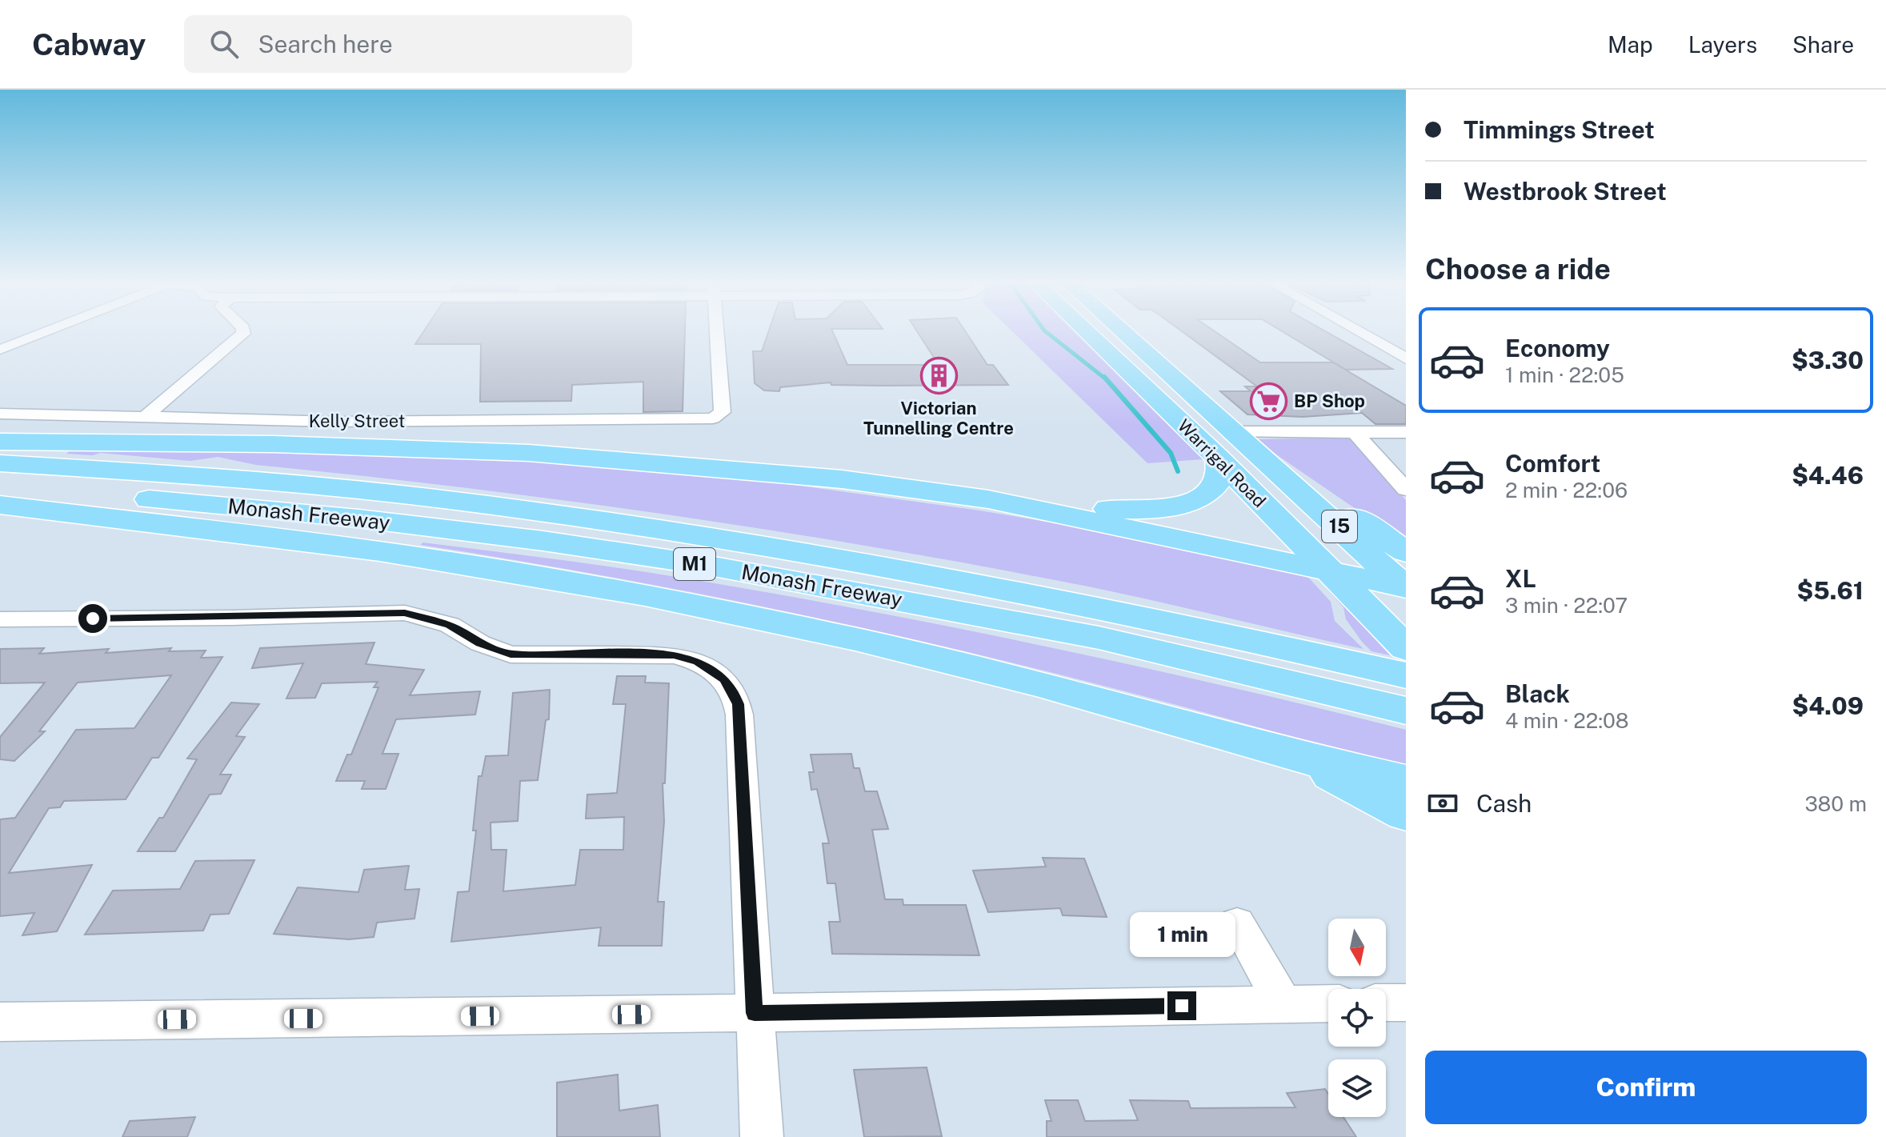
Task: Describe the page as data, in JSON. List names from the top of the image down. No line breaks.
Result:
{"streets":{"highway":["Warrigal Road","Monash Freeway","15","M1"],"street":["Kelly Street"]},"places":{"building":["Victorian Tunnelling Centre"],"supermarket":["BP Shop"]},"north":"bottom","page":{"header":"Cabway","search":"Search here","nav":["Map","Layers","Share"],"banner":["Timmings Street","Westbrook Street"],"heading":"Choose a ride","list":[{"name":"Economy","note":"1 min · 22:05","value":"$3.30"},{"name":"Comfort","note":"2 min · 22:06","value":"$4.46"},{"name":"XL","note":"3 min · 22:07","value":"$5.61"},{"name":"Black","note":"4 min · 22:08","value":"$4.09"}],"pay":["Cash","380 m"],"bubble":"1 min","buttons":"Confirm"}}
